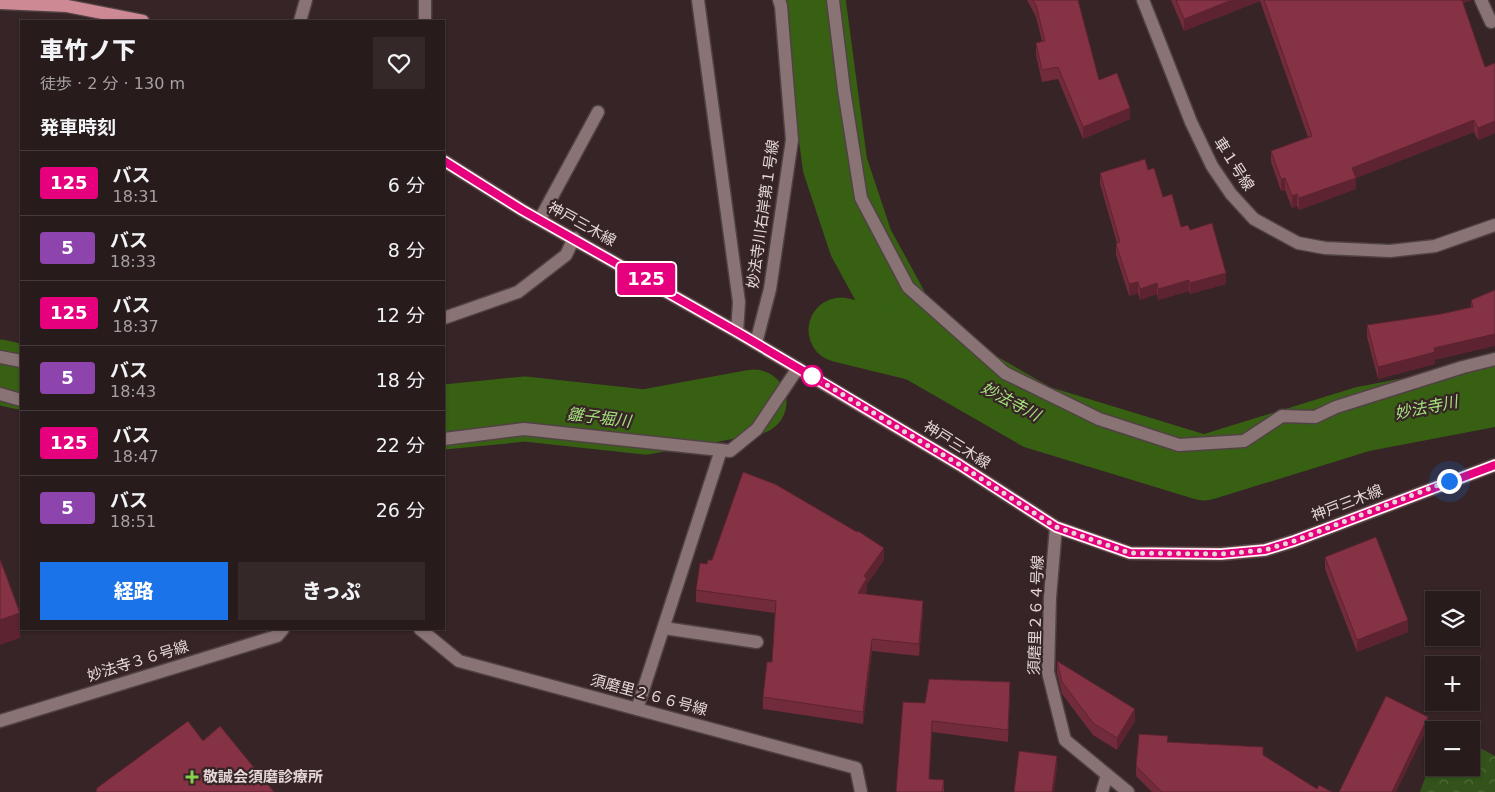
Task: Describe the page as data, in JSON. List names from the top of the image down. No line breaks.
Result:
{"streets":{"main road":["神戸三木線"],"street":["車１号線","妙法寺川右岸第１号線","須磨里２６４号線","妙法寺３６号線","須磨里２６６号線"]},"crossings":[["妙法寺川右岸第１号線","神戸三木線"],["神戸三木線","須磨里２６４号線"]],"water":["妙法寺川","雛子堀川"],"places":{"health":["敬誠会須磨診療所"]},"lines":["bus line 125"],"page":{"on_map":"125","heading":[["車竹ノ下","徒歩 · 2 分 · 130 m"],"発車時刻"],"list":[{"mark":"125","name":"バス","note":"18:31","value":"6 分"},{"mark":"5","name":"バス","note":"18:33","value":"8 分"},{"mark":"125","name":"バス","note":"18:37","value":"12 分"},{"mark":"5","name":"バス","note":"18:43","value":"18 分"},{"mark":"125","name":"バス","note":"18:47","value":"22 分"},{"mark":"5","name":"バス","note":"18:51","value":"26 分"}],"buttons":["経路","きっぷ"],"map_buttons":["+","−"]}}
